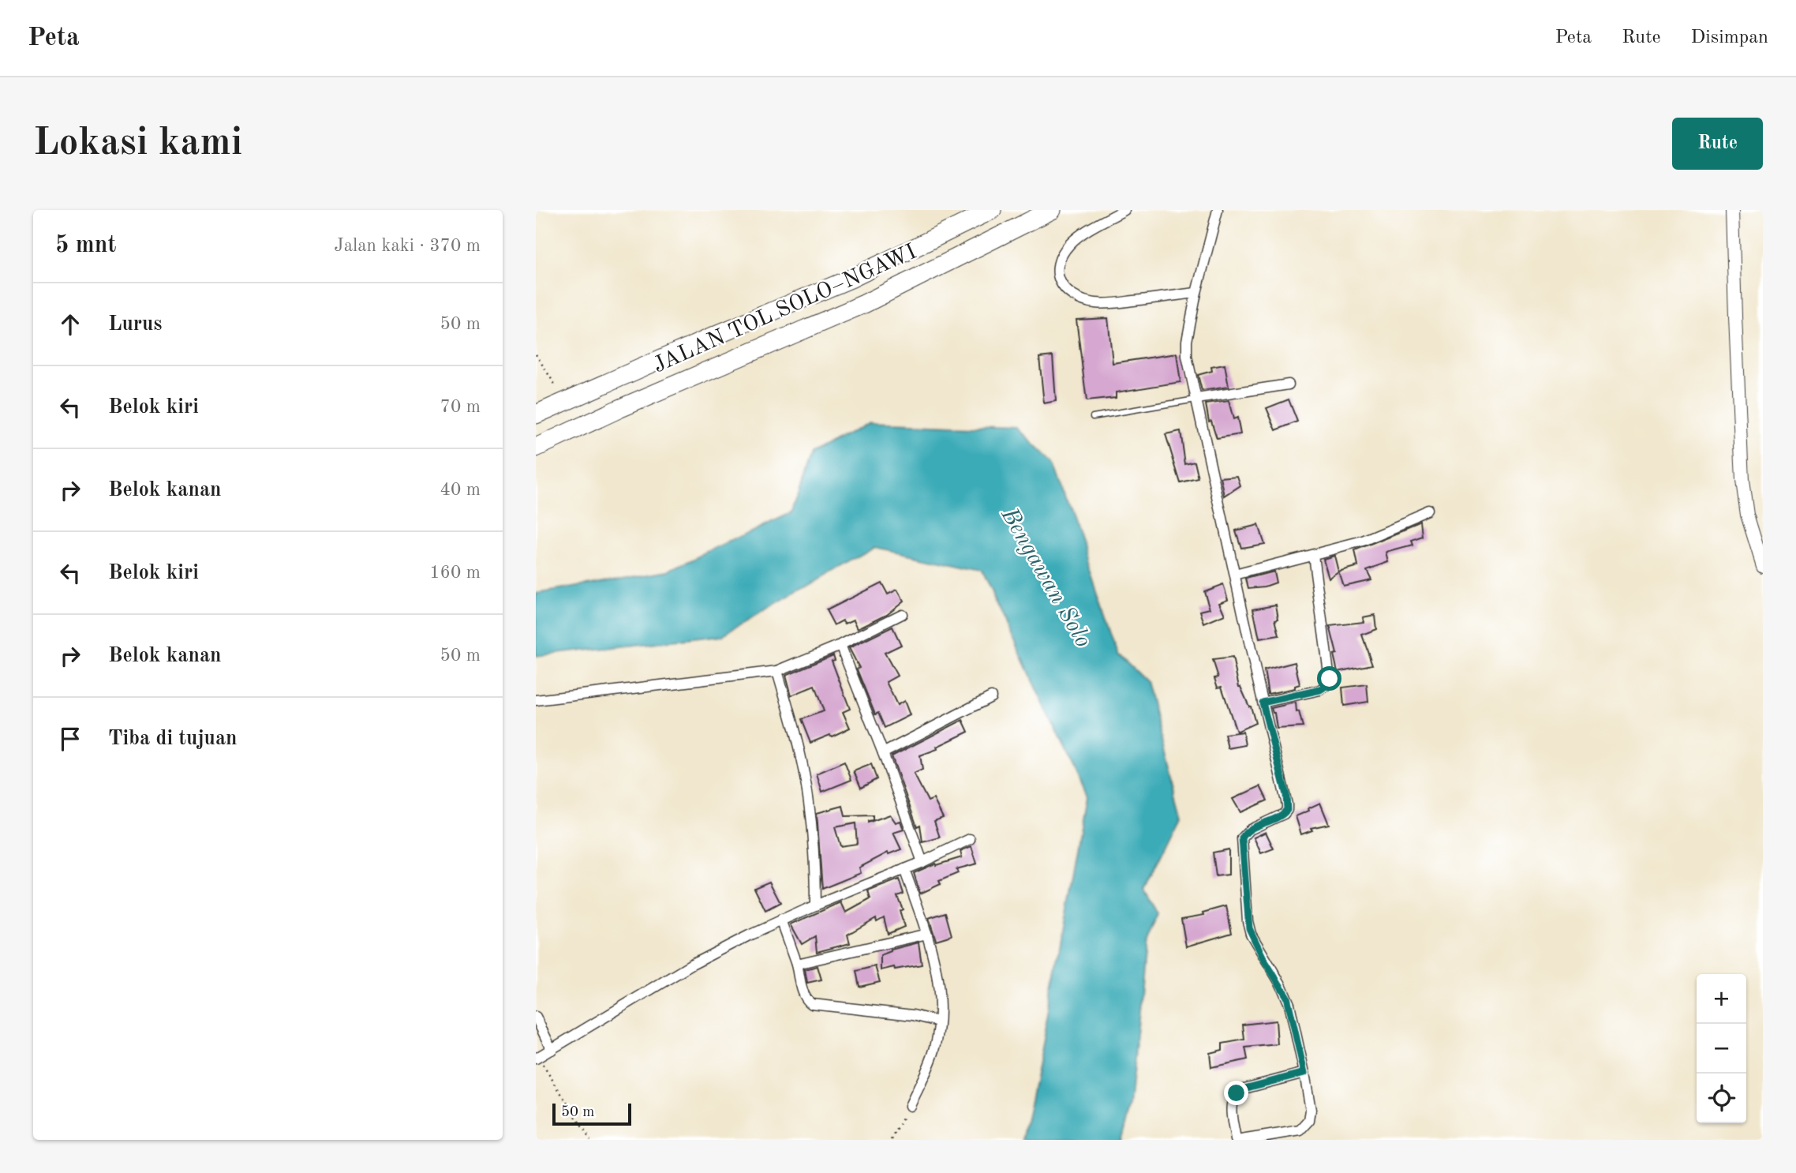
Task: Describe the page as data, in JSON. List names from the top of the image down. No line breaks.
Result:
{"streets":{"highway":["JALAN TOL SOLO–NGAWI"]},"water":["Bengawan Solo"],"scale_bar":"50 m","page":{"header":"Peta","nav":["Peta","Rute","Disimpan"],"buttons":"Rute","title":"Lokasi kami","heading":["5 mnt","Jalan kaki · 370 m"],"list":[["Lurus","50 m"],["Belok kiri","70 m"],["Belok kanan","40 m"],["Belok kiri","160 m"],["Belok kanan","50 m"],"Tiba di tujuan"],"map_buttons":["+","−"],"scale":"50 m"}}
